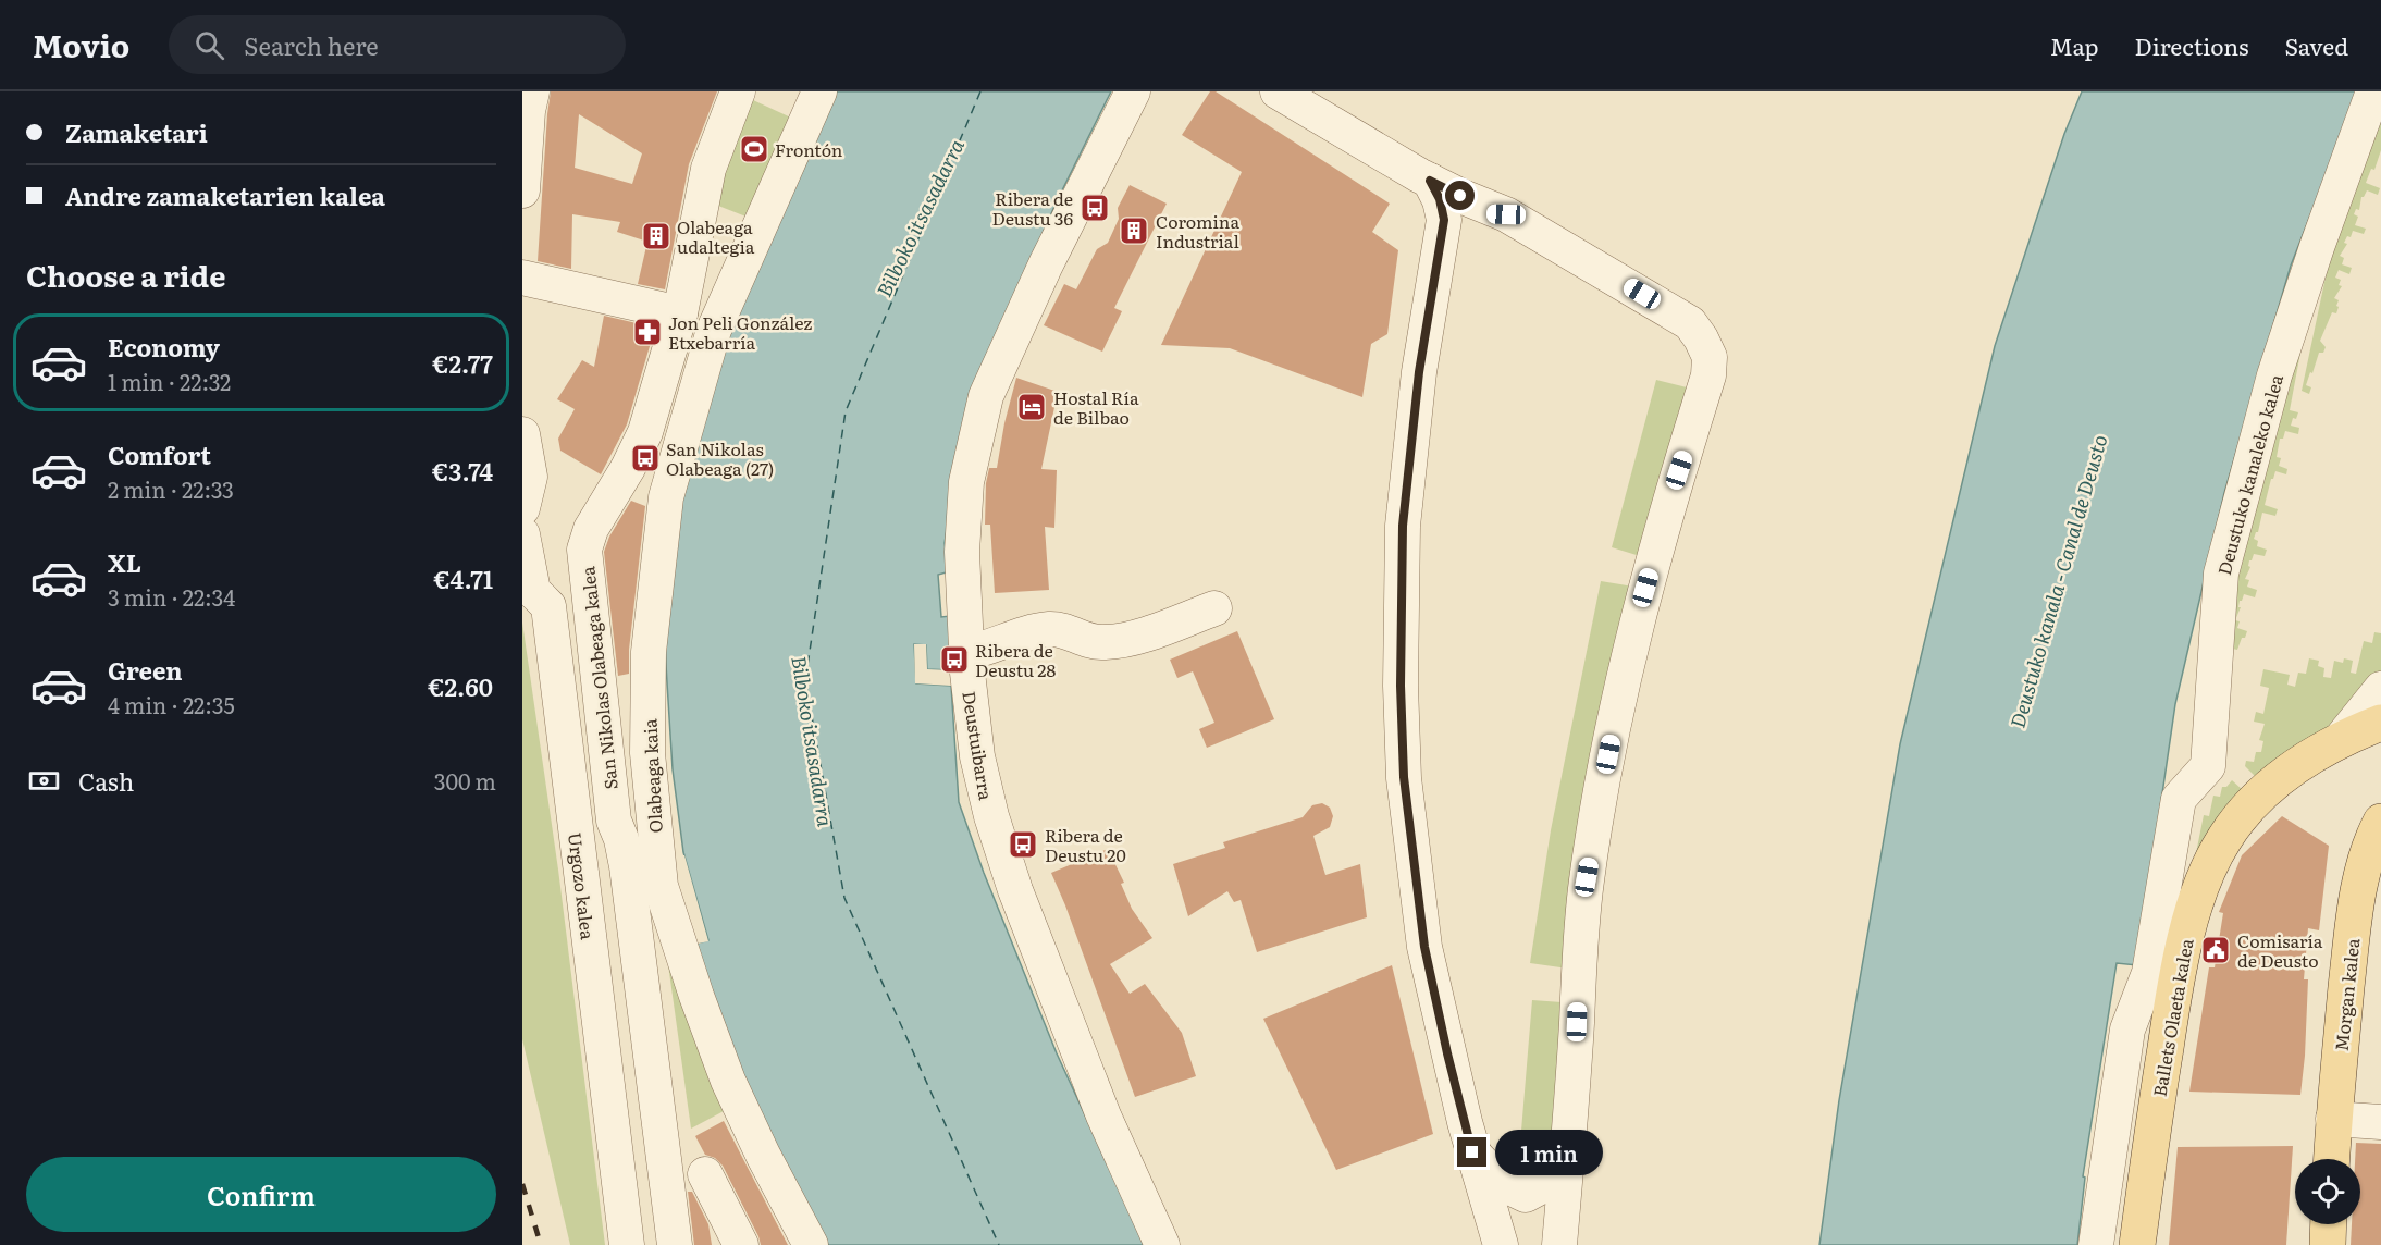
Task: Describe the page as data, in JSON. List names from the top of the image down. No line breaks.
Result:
{"streets":{"main road":["Morgan kalea","Ballets Olaeta kalea"],"street":["Deustuko kanaleko kalea","San Nikolas Olabeaga kalea","Deustuibarra","Olabeaga kaia","Urgozo kalea"]},"crossings":[["San Nikolas Olabeaga kalea","Olabeaga kaia"]],"water":["Bilboko itsasadarra","Deustuko kanala - Canal de Deusto"],"places":{"sports":["Frontón"],"bus stop":["Ribera de Deustu 36","San Nikolas Olabeaga (27)","Ribera de Deustu 28","Ribera de Deustu 20"],"building":["Coromina Industrial","Olabeaga udaltegia"],"pharmacy":["Jon Peli González Etxebarría"],"hotel":["Hostal Ría de Bilbao"],"public building":["Comisaría de Deusto"]},"page":{"header":"Movio","search":"Search here","nav":["Map","Directions","Saved"],"banner":["Zamaketari","Andre zamaketarien kalea"],"heading":"Choose a ride","list":[{"name":"Economy","note":"1 min · 22:32","value":"€2.77"},{"name":"Comfort","note":"2 min · 22:33","value":"€3.74"},{"name":"XL","note":"3 min · 22:34","value":"€4.71"},{"name":"Green","note":"4 min · 22:35","value":"€2.60"}],"pay":["Cash","300 m"],"bubble":"1 min","buttons":"Confirm"}}
